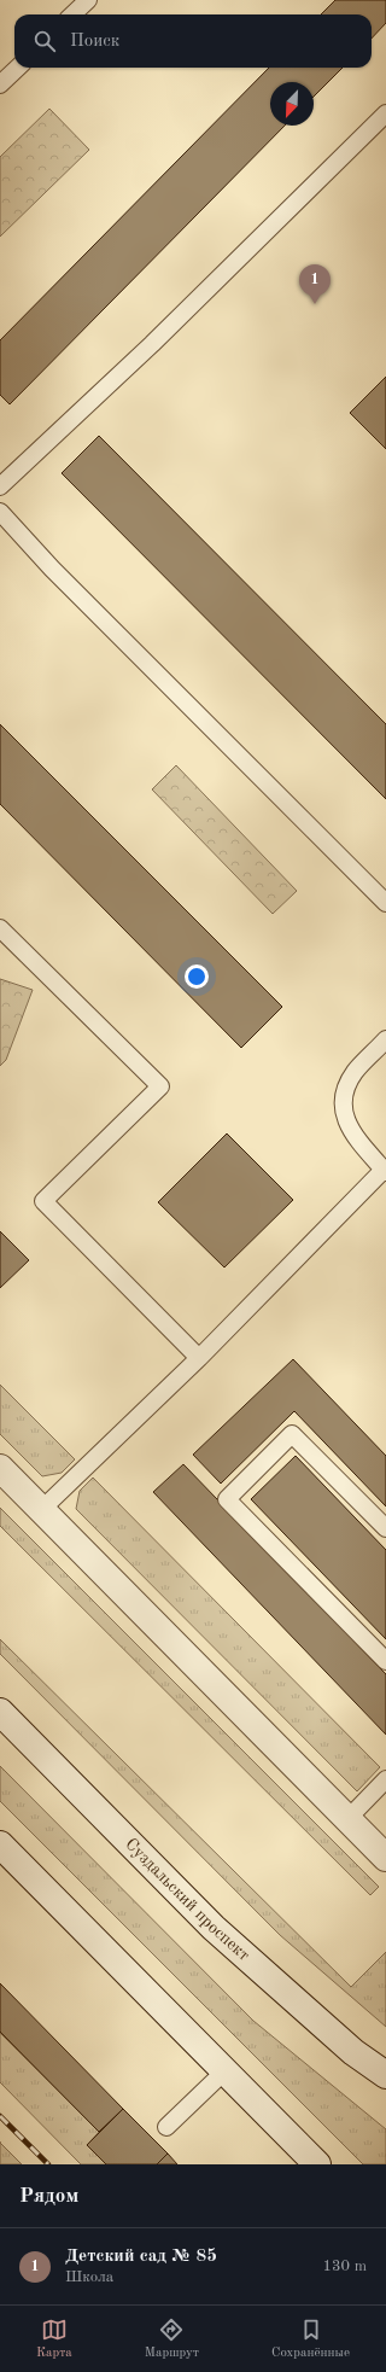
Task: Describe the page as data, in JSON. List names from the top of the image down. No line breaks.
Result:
{"streets":{"main road":["Суздальский проспект"]},"north":"bottom left","page":{"search":"Поиск","pins":"1","heading":"Рядом","list":[{"mark":"1","name":"Детский сад № 85","note":"Школа","value":"130 m"}],"nav":["Карта","Маршрут","Сохранённые"]}}
